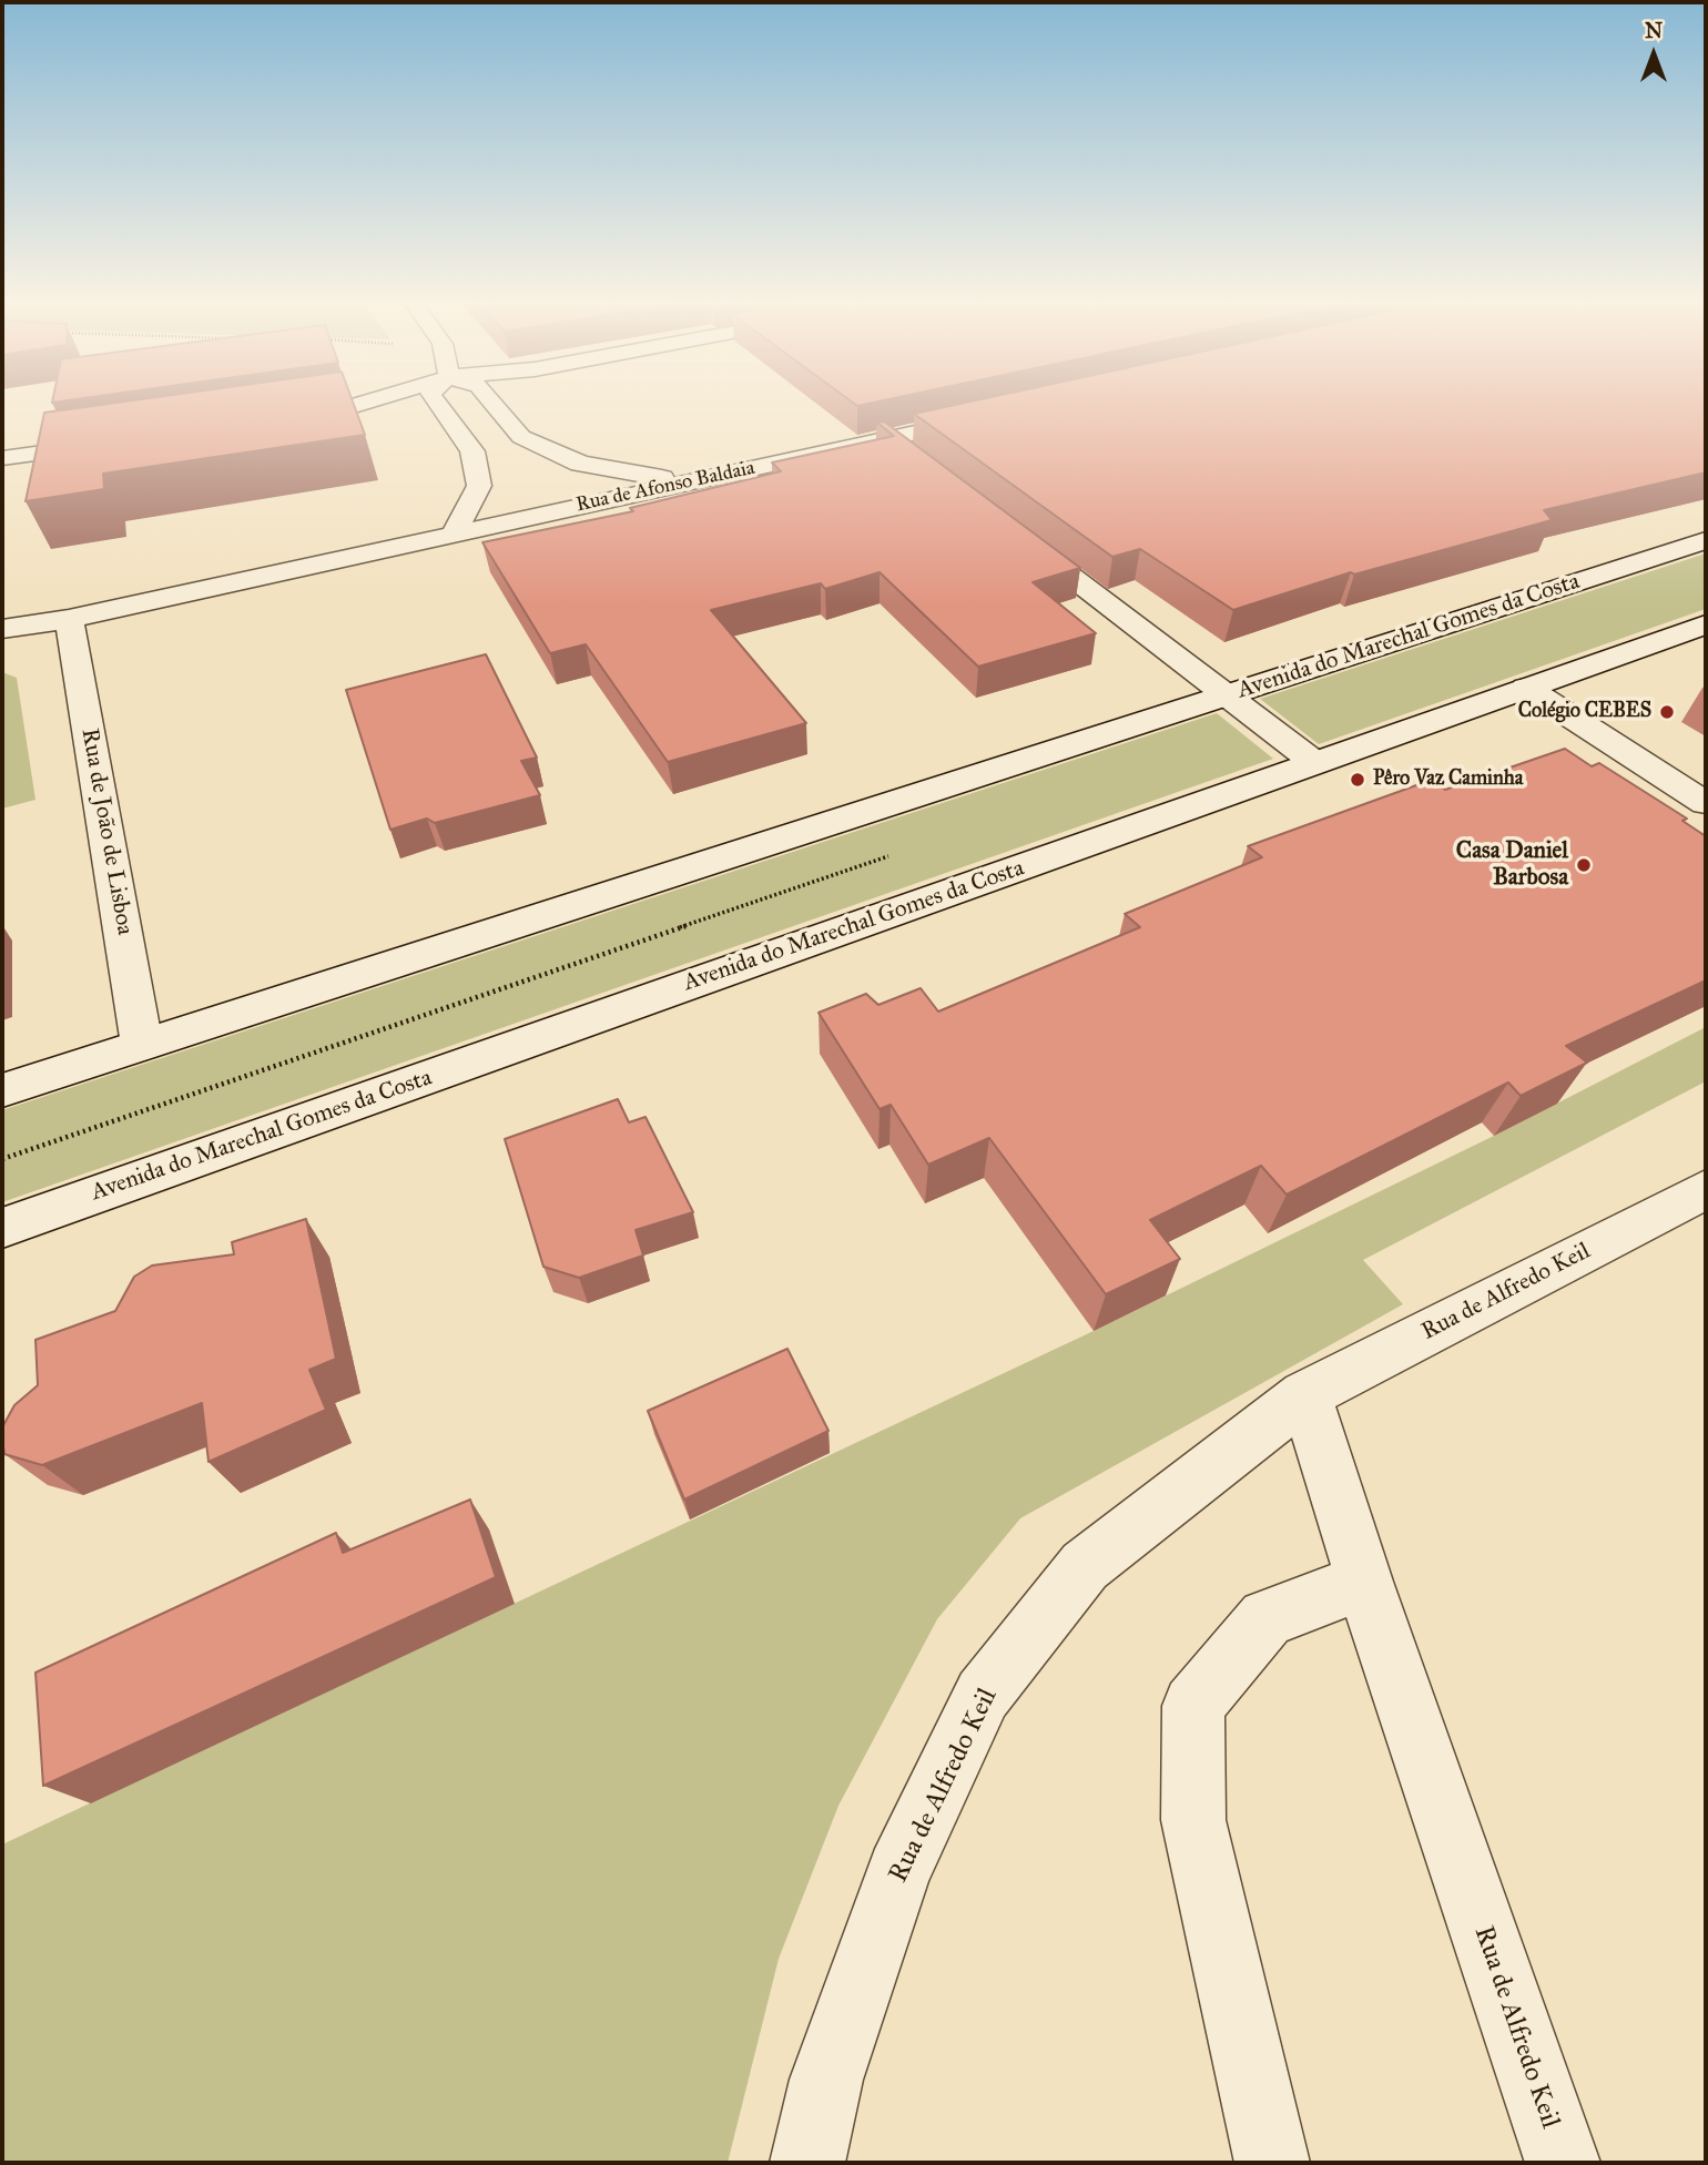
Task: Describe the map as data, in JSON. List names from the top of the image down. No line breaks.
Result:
{"streets":{"street":["Rua de Afonso Baldaia","Avenida do Marechal Gomes da Costa","Rua de João de Lisboa","Rua de Alfredo Keil"]},"crossings":[["Rua de Afonso Baldaia","Rua de João de Lisboa"],["Avenida do Marechal Gomes da Costa","Rua de João de Lisboa"]],"places":["Colégio CEBES","Pêro Vaz Caminha","Casa Daniel Barbosa"],"north":"top"}
